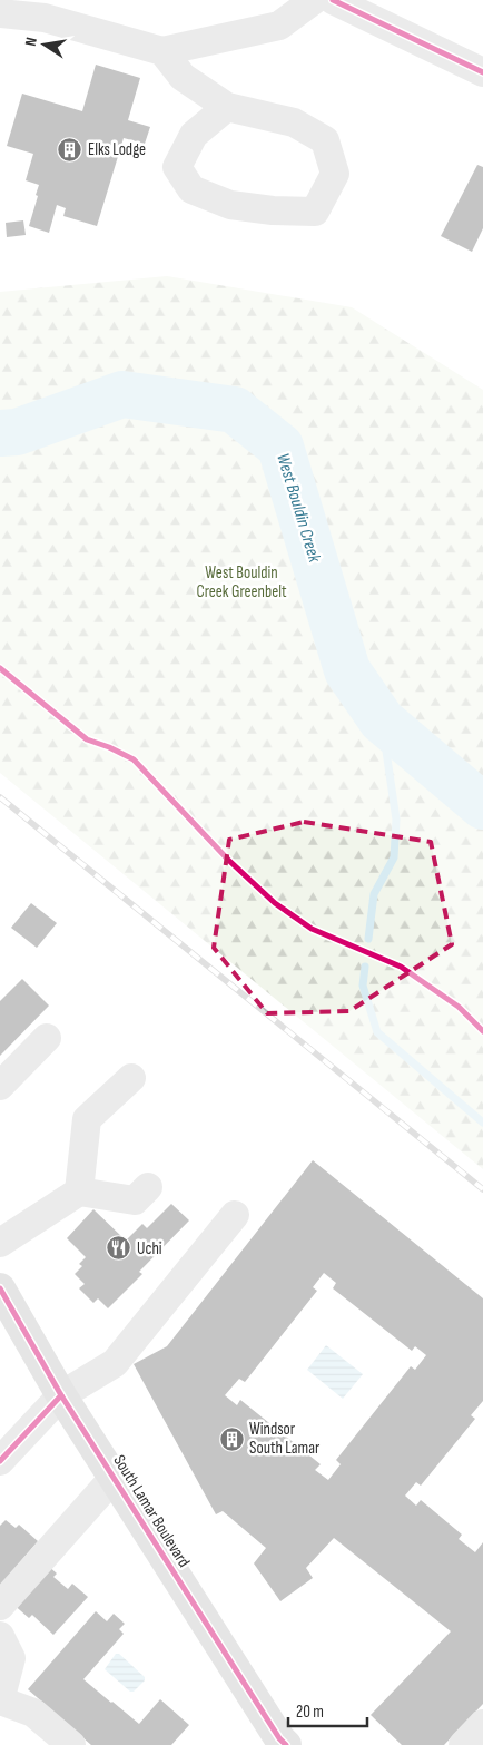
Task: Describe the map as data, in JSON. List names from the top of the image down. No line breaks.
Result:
{"streets":{"main road":["South Lamar Boulevard"]},"water":["West Bouldin Creek"],"parks":["West Bouldin Creek Greenbelt"],"places":{"building":["Elks Lodge","Windsor South Lamar"],"restaurant":["Uchi"]},"scale_bar":"20 m","north":"left"}
